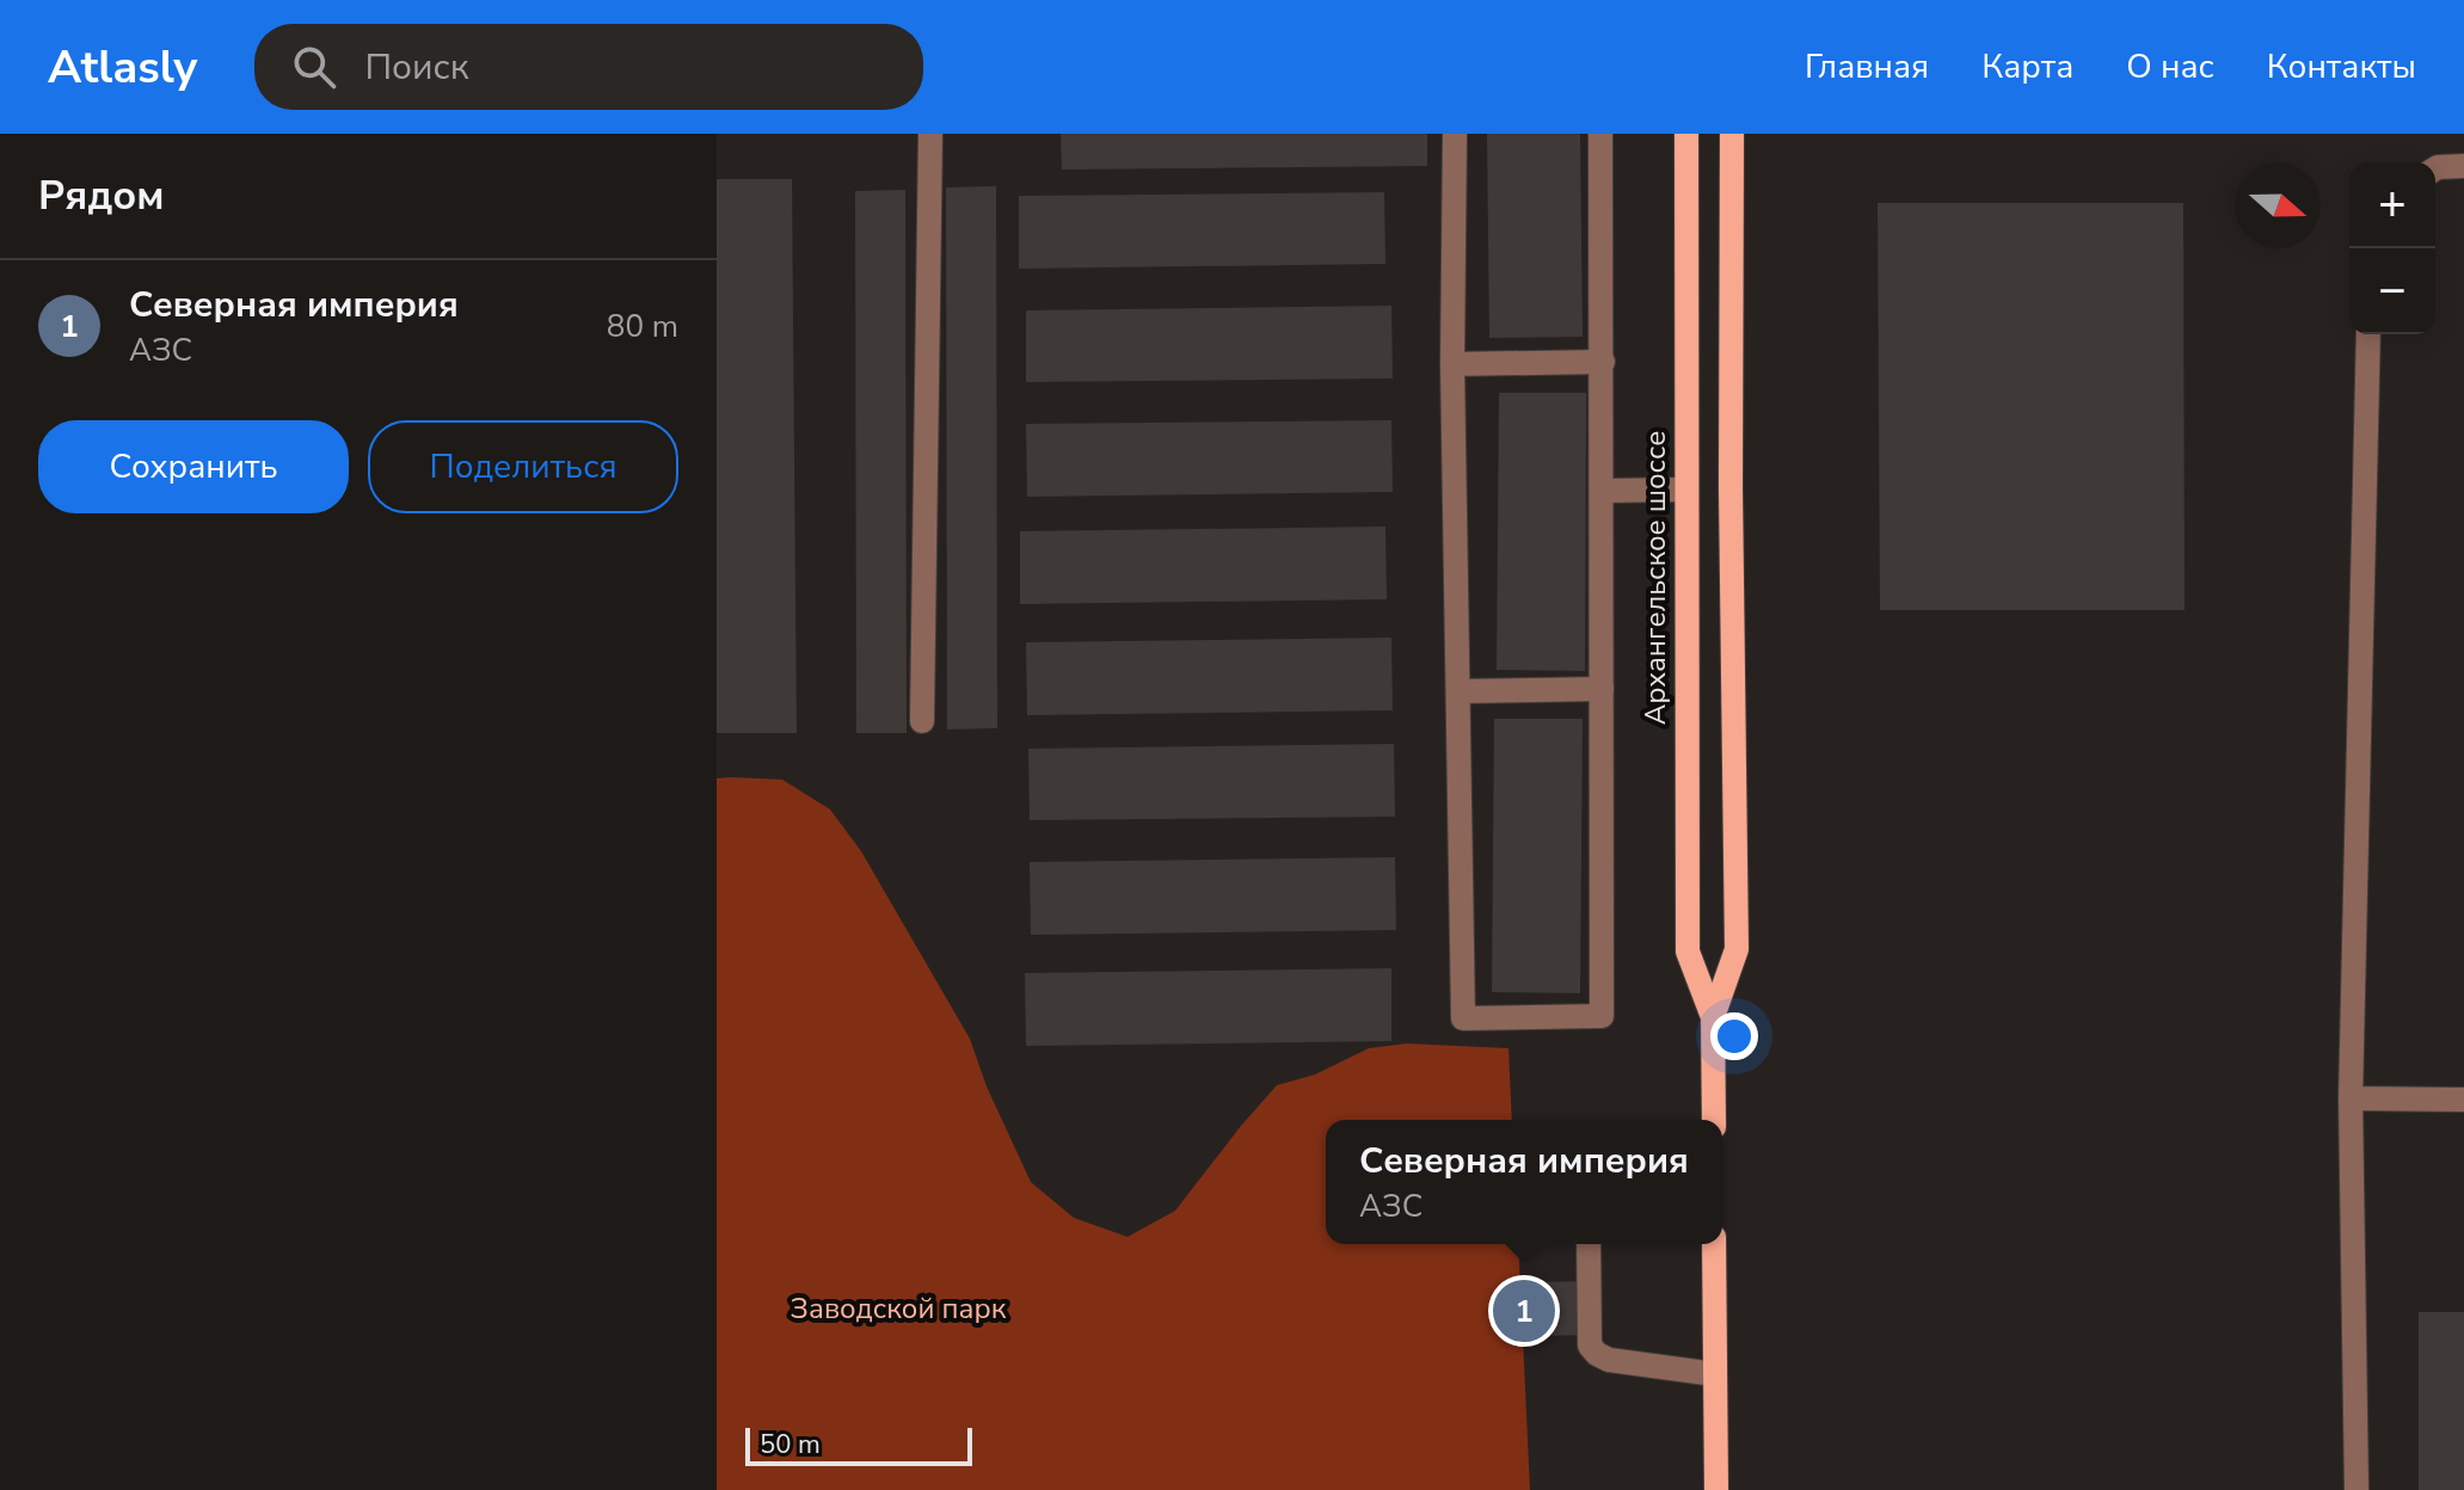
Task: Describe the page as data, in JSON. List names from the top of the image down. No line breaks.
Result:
{"streets":{"main road":["Архангельское шоссе"]},"parks":["Заводской парк"],"scale_bar":"50 m","north":"right","page":{"header":"Atlasly","search":"Поиск","nav":["Главная","Карта","О нас","Контакты"],"heading":"Рядом","map_buttons":["+","−"],"list":[{"mark":"1","name":"Северная империя","note":"АЗС","value":"80 m"}],"buttons":["Сохранить","Поделиться"],"popup":["Северная империя","АЗС"],"pins":"1","scale":"50 m"}}
